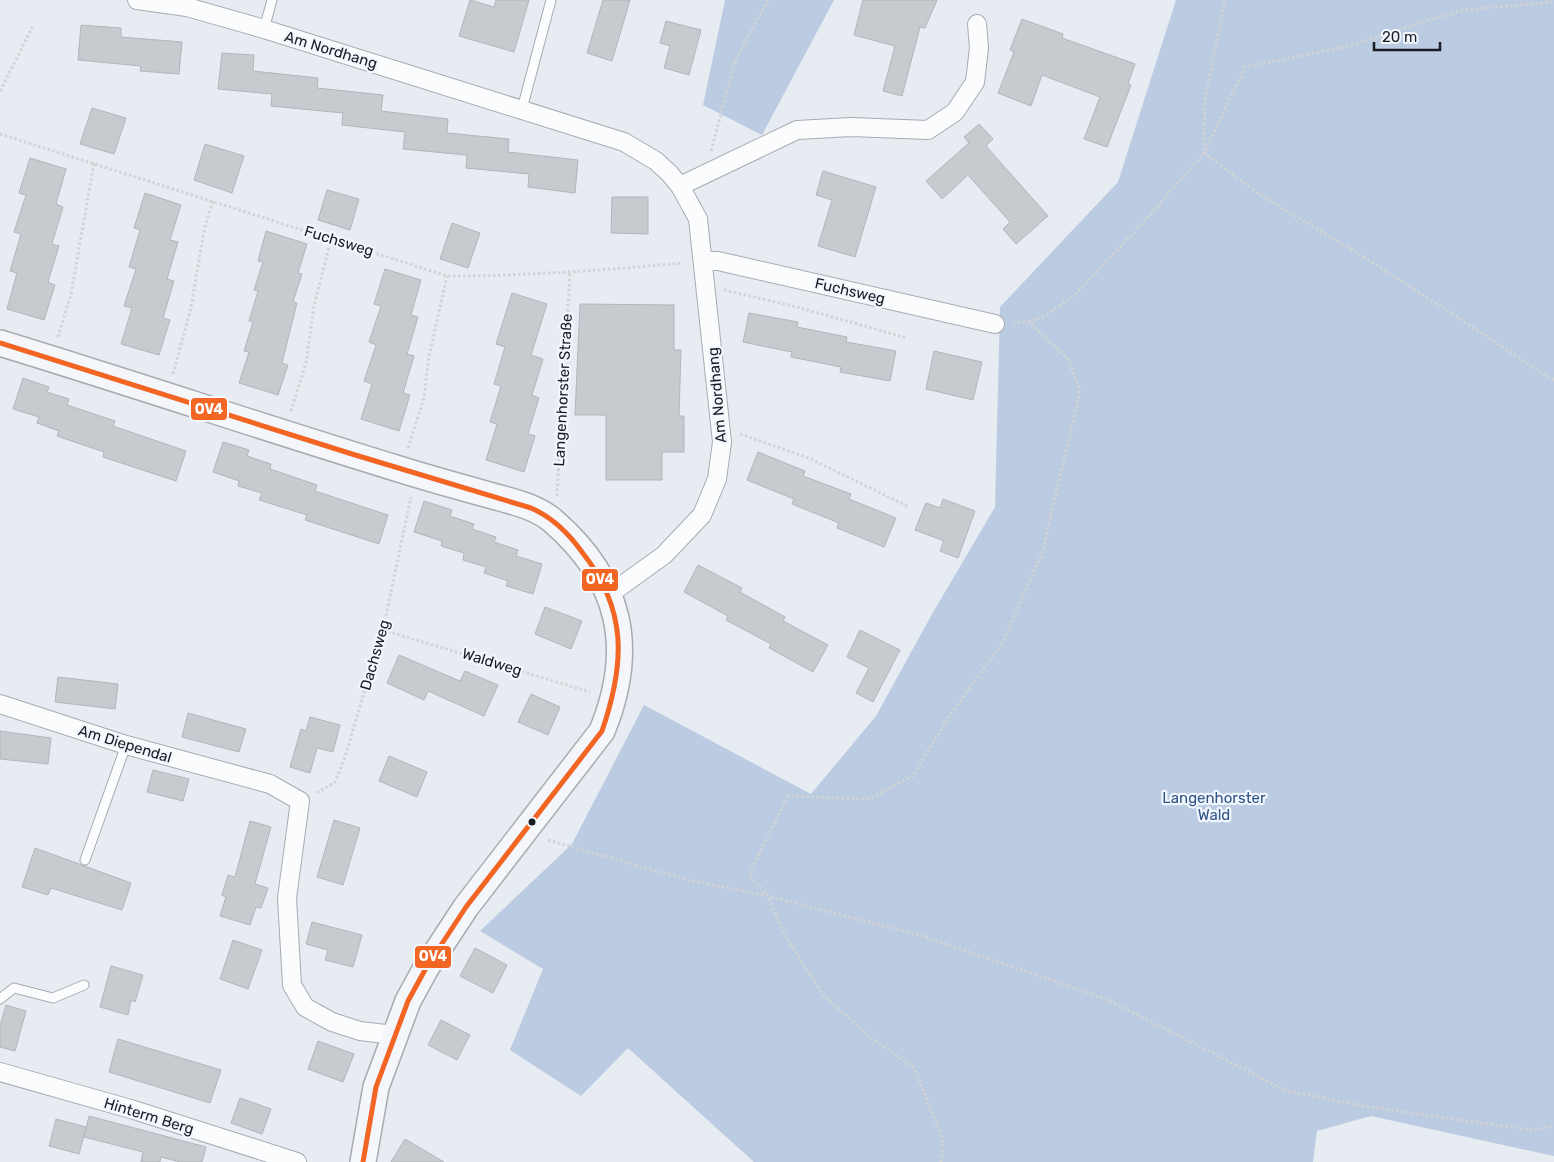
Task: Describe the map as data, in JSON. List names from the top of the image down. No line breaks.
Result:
{"streets":{"street":["Am Nordhang","Fuchsweg","Am Diependal","Hinterm Berg"],"path":["Langenhorster Straße","Dachsweg","Waldweg"]},"crossings":[["Am Nordhang","Fuchsweg"],["Fuchsweg","Langenhorster Straße"],["Dachsweg","Waldweg"],["Dachsweg","Am Diependal"]],"parks":["Langenhorster Wald"],"lines":["transit line OV4"],"scale_bar":"20 m"}
